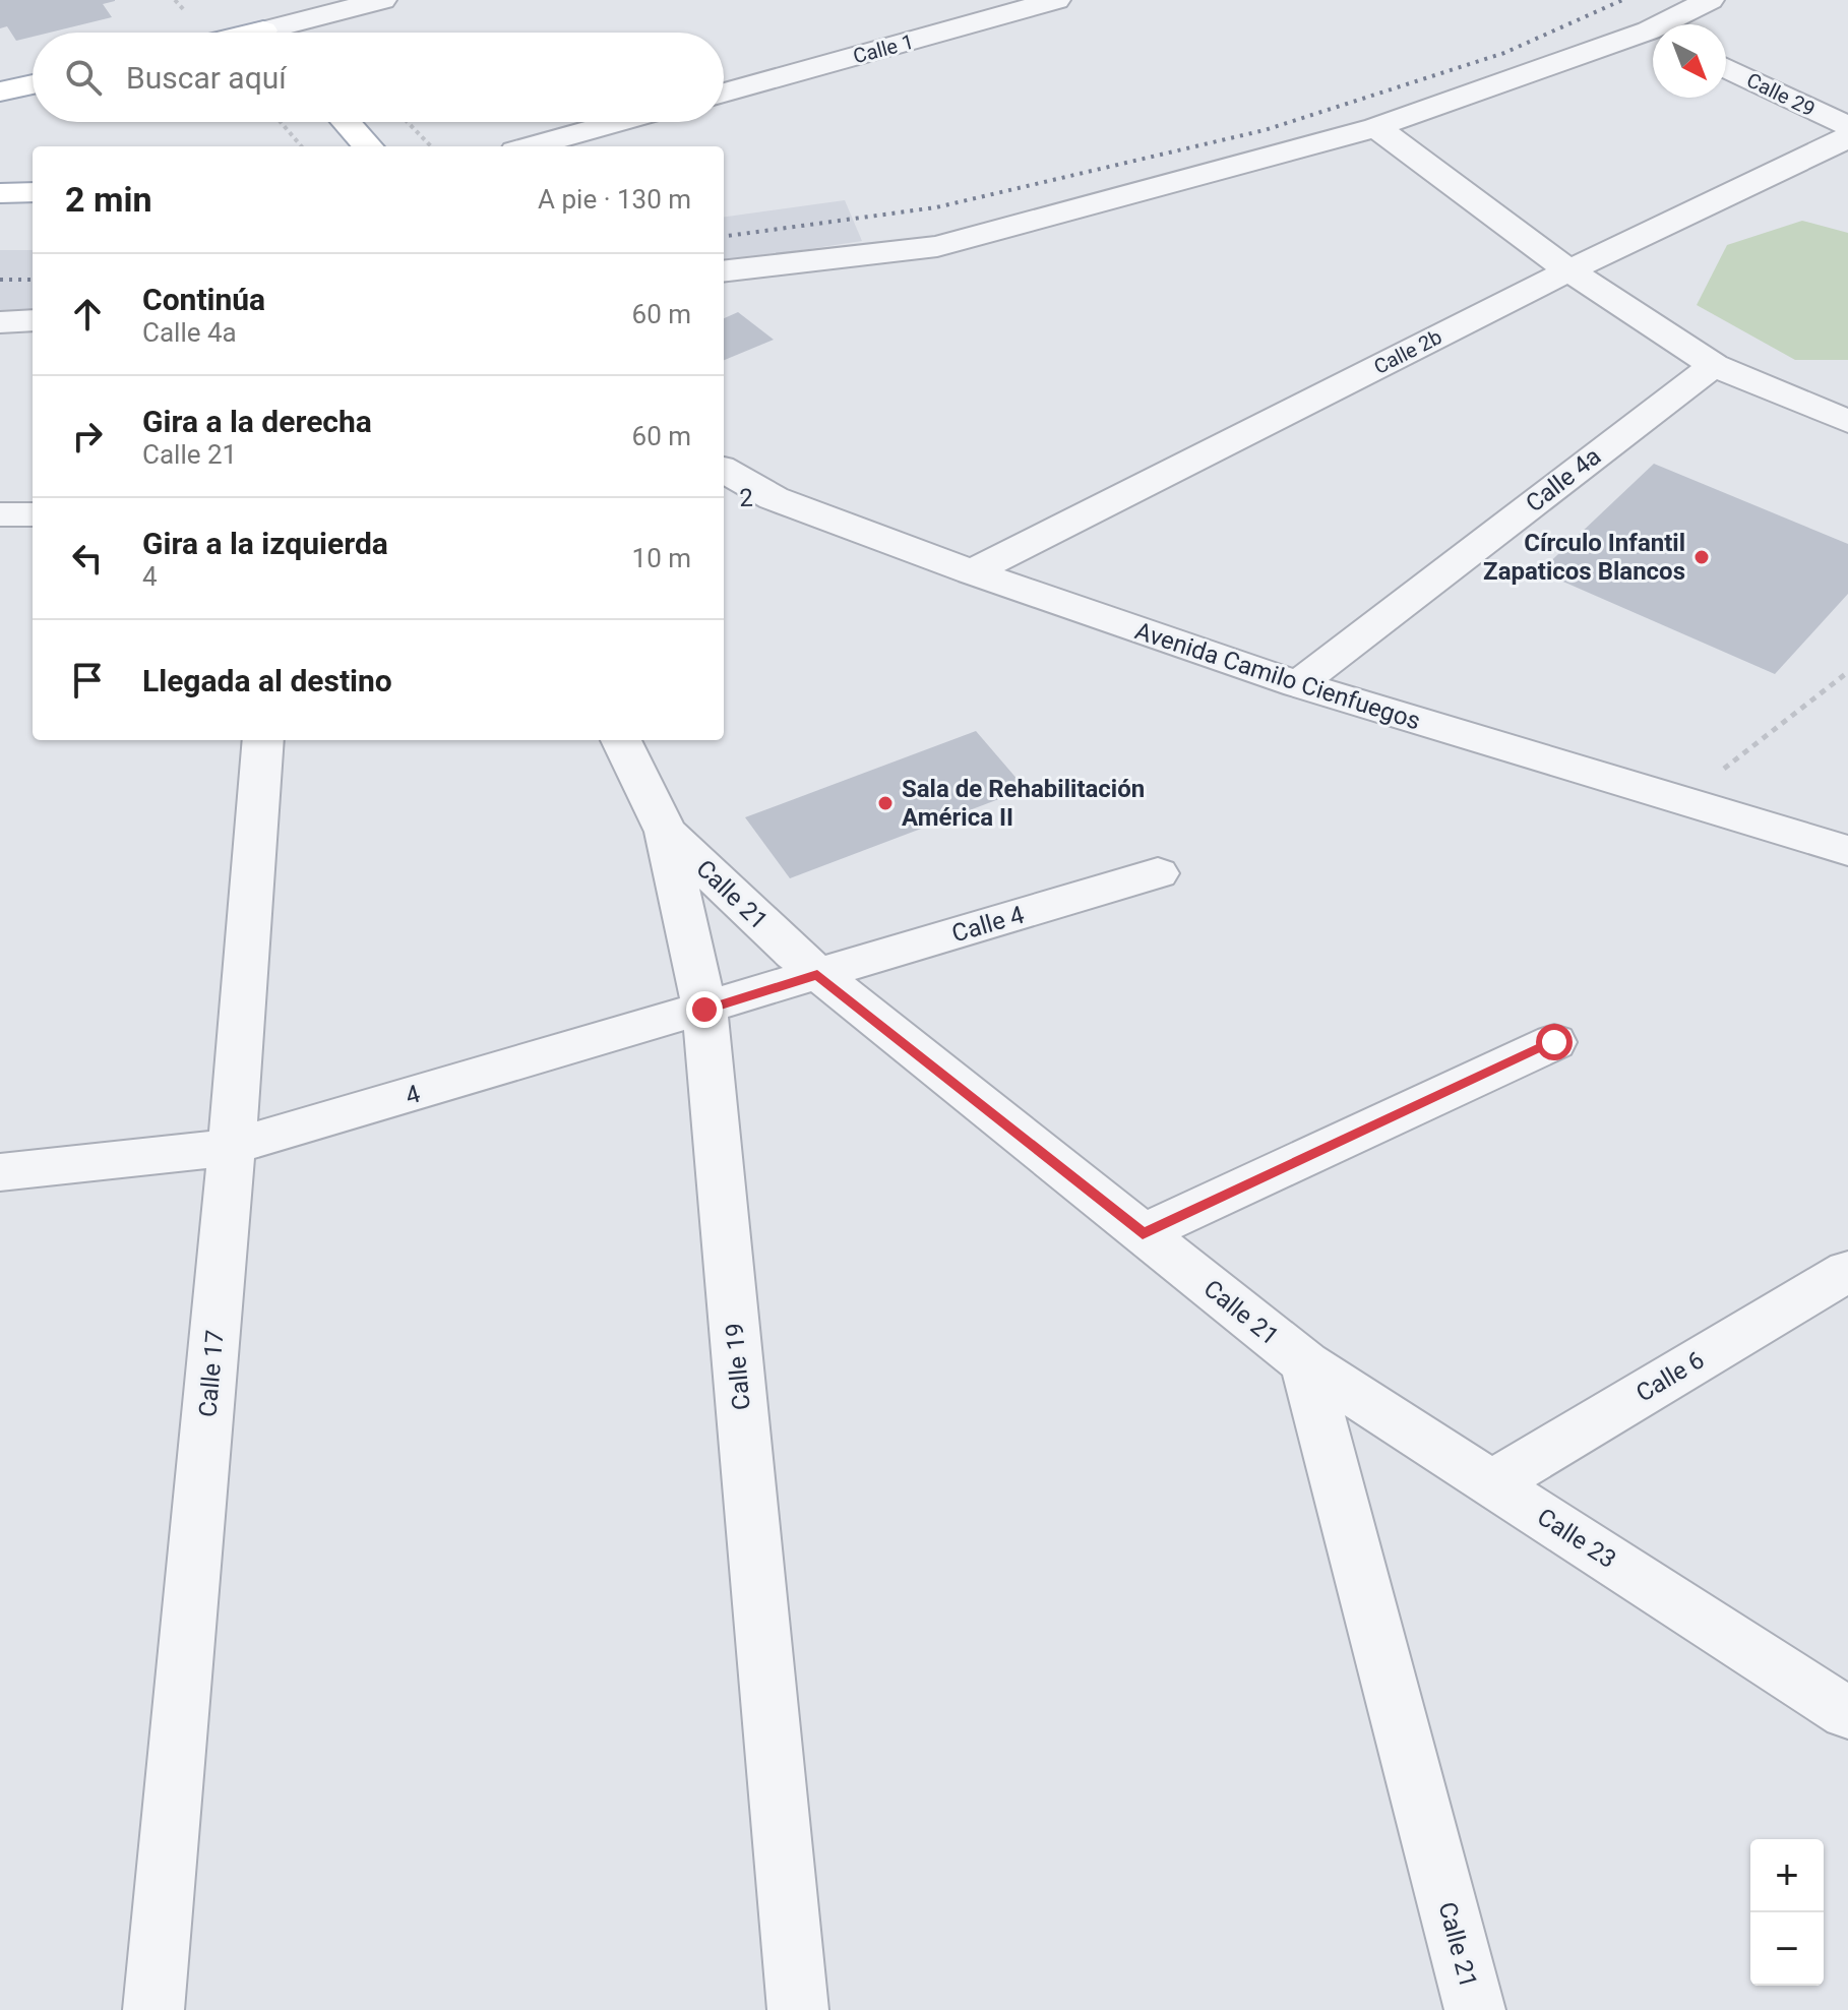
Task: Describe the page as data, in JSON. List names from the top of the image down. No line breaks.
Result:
{"streets":{"street":["Calle 1","Calle 29","Calle 2b","Calle 4a","2","Avenida Camilo Cienfuegos","Calle 21","Calle 4","4","Calle 19","Calle 17","Calle 6","Calle 23"]},"crossings":[["Calle 2b","Avenida Camilo Cienfuegos"],["Calle 4a","Avenida Camilo Cienfuegos"],["2","Avenida Camilo Cienfuegos"],["Calle 21","Calle 4"],["Calle 21","4"],["Calle 21","Calle 19"],["Calle 21","Calle 23"],["Calle 4","4"],["4","Calle 19"],["4","Calle 17"],["Calle 6","Calle 23"]],"places":["Círculo Infantil Zapaticos Blancos","Sala de Rehabilitación América II"],"north":"bottom right","page":{"search":"Buscar aquí","heading":["2 min","A pie · 130 m"],"list":[["Continúa","Calle 4a","60 m"],["Gira a la derecha","Calle 21","60 m"],["Gira a la izquierda","4","10 m"],"Llegada al destino"],"map_buttons":["+","−"]}}
